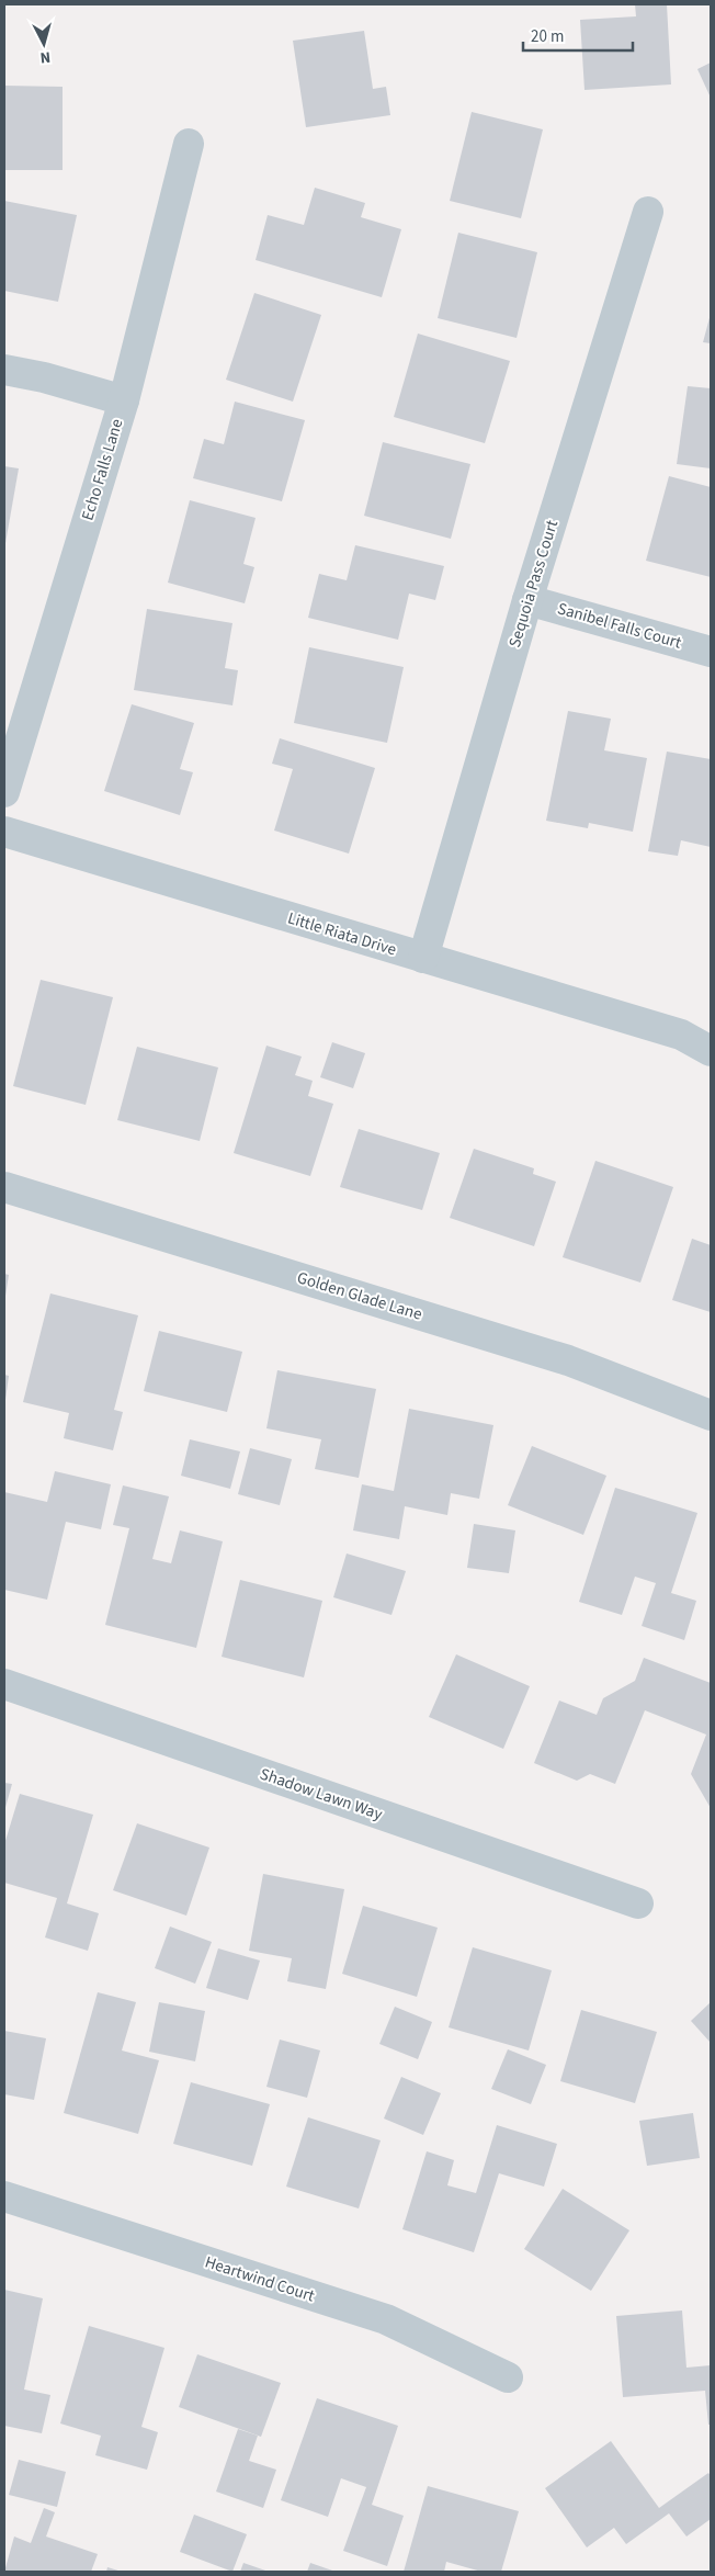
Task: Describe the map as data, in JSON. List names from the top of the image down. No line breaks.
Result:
{"streets":{"street":["Echo Falls Lane","Sequoia Pass Court","Sanibel Falls Court","Little Riata Drive","Golden Glade Lane","Shadow Lawn Way","Heartwind Court"]},"crossings":[["Sequoia Pass Court","Sanibel Falls Court"],["Sequoia Pass Court","Little Riata Drive"]],"scale_bar":"20 m","north":"bottom"}
